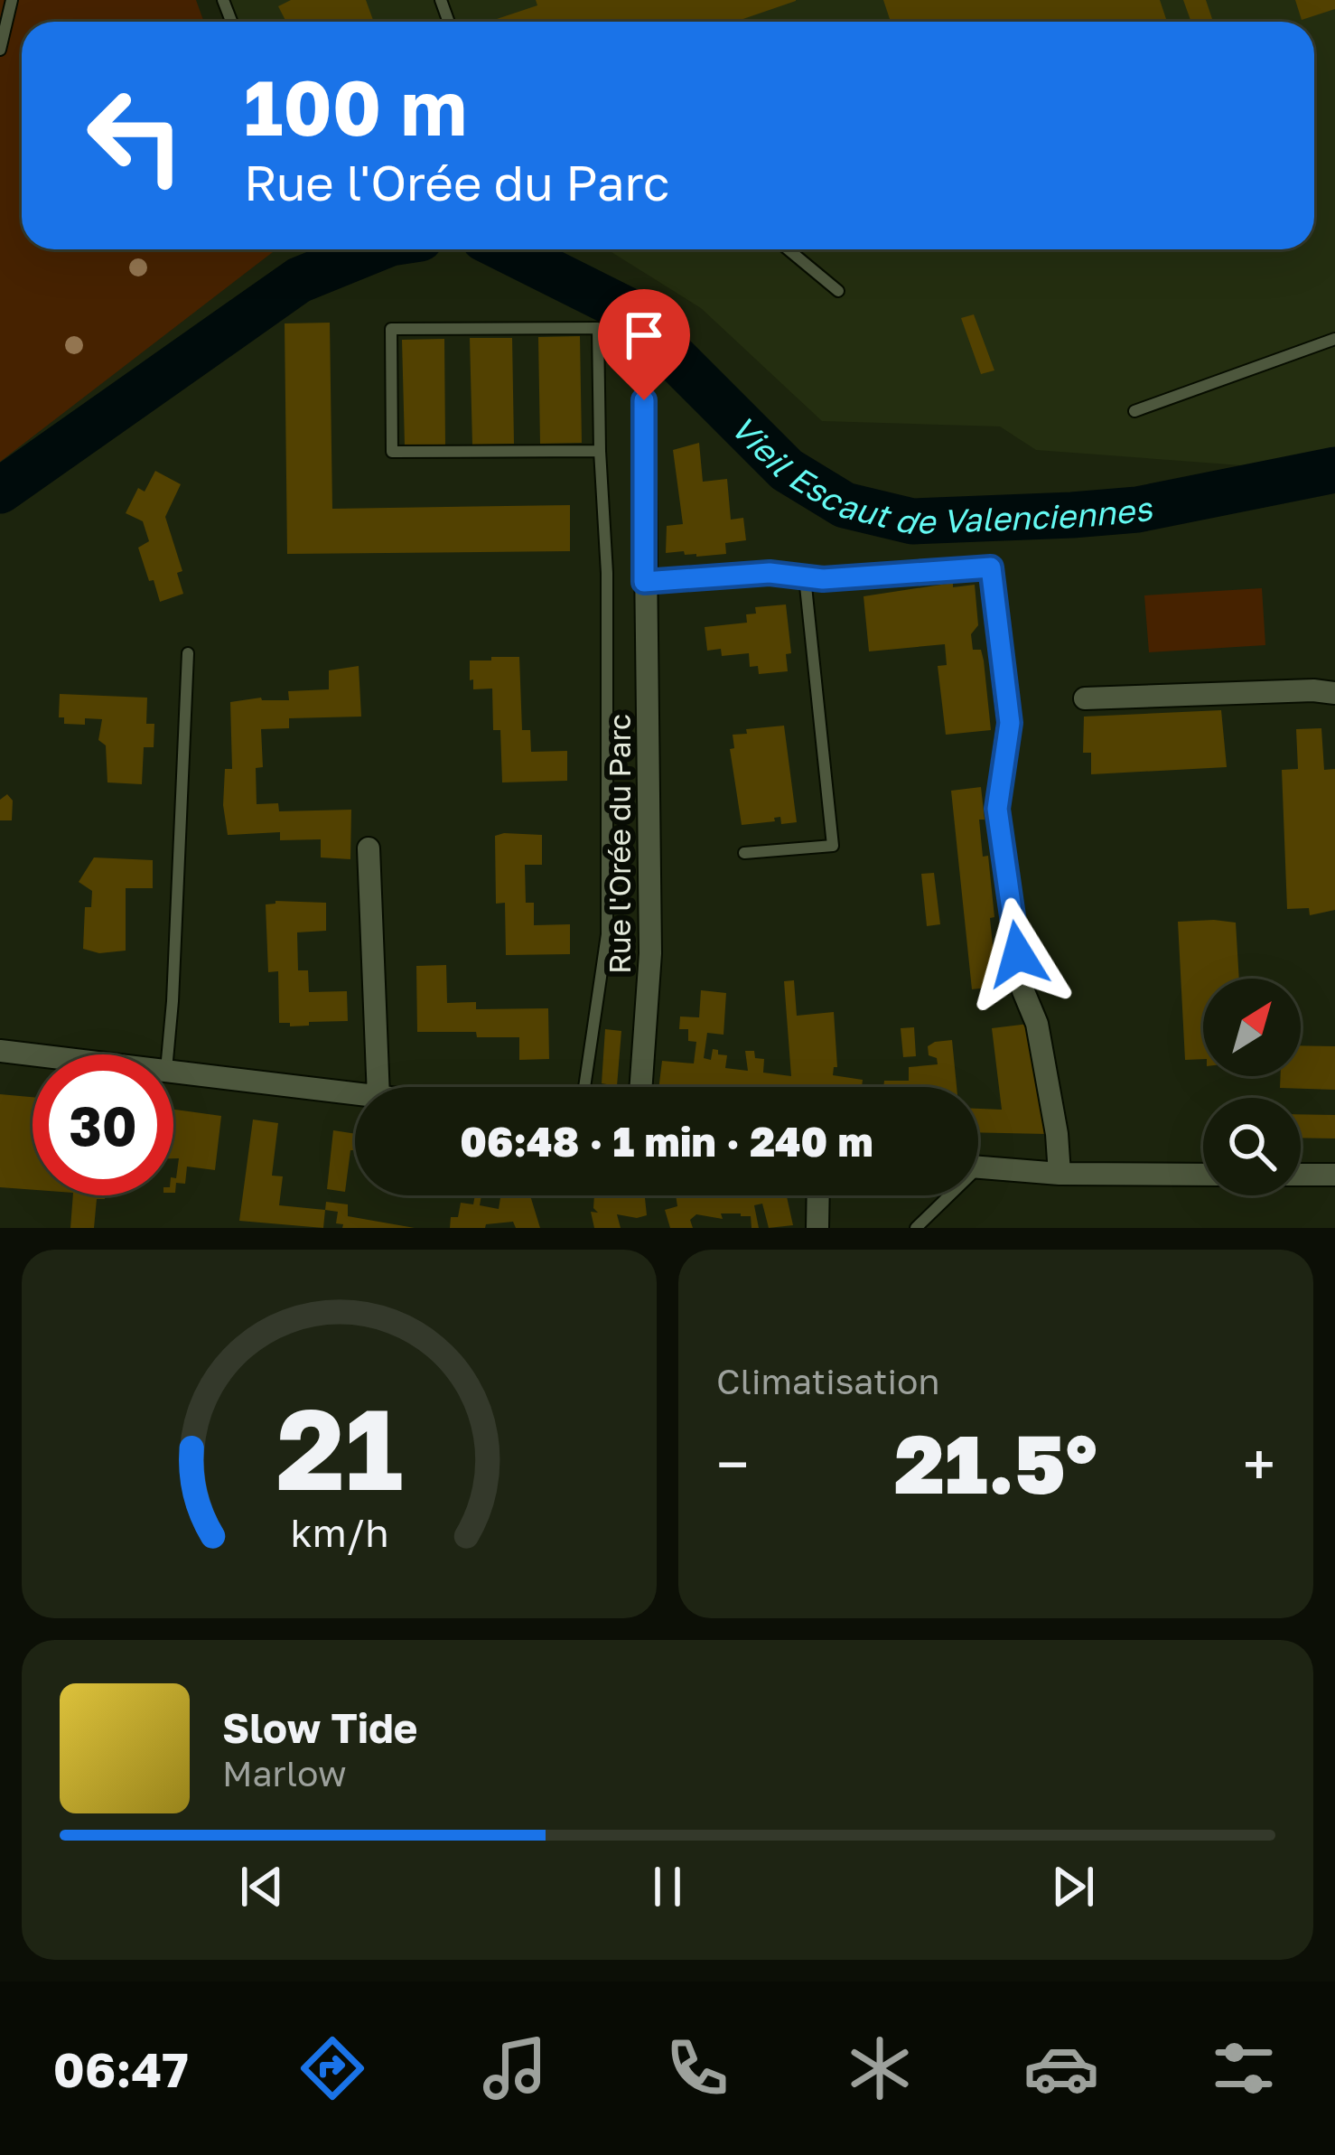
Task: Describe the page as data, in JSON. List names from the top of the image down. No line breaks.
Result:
{"streets":{"street":["Rue l'Orée du Parc"]},"water":["Vieil Escaut de Valenciennes"],"north":"top right","page":{"turn":["100 m","Rue l'Orée du Parc"],"limit":"30","trip":"06:48 · 1 min · 240 m","tile":"Climatisation","heat":["−","21.5°","+"],"song":["Slow Tide","Marlow"],"tabs":"06:47","gauge":["21","km/h"]}}
